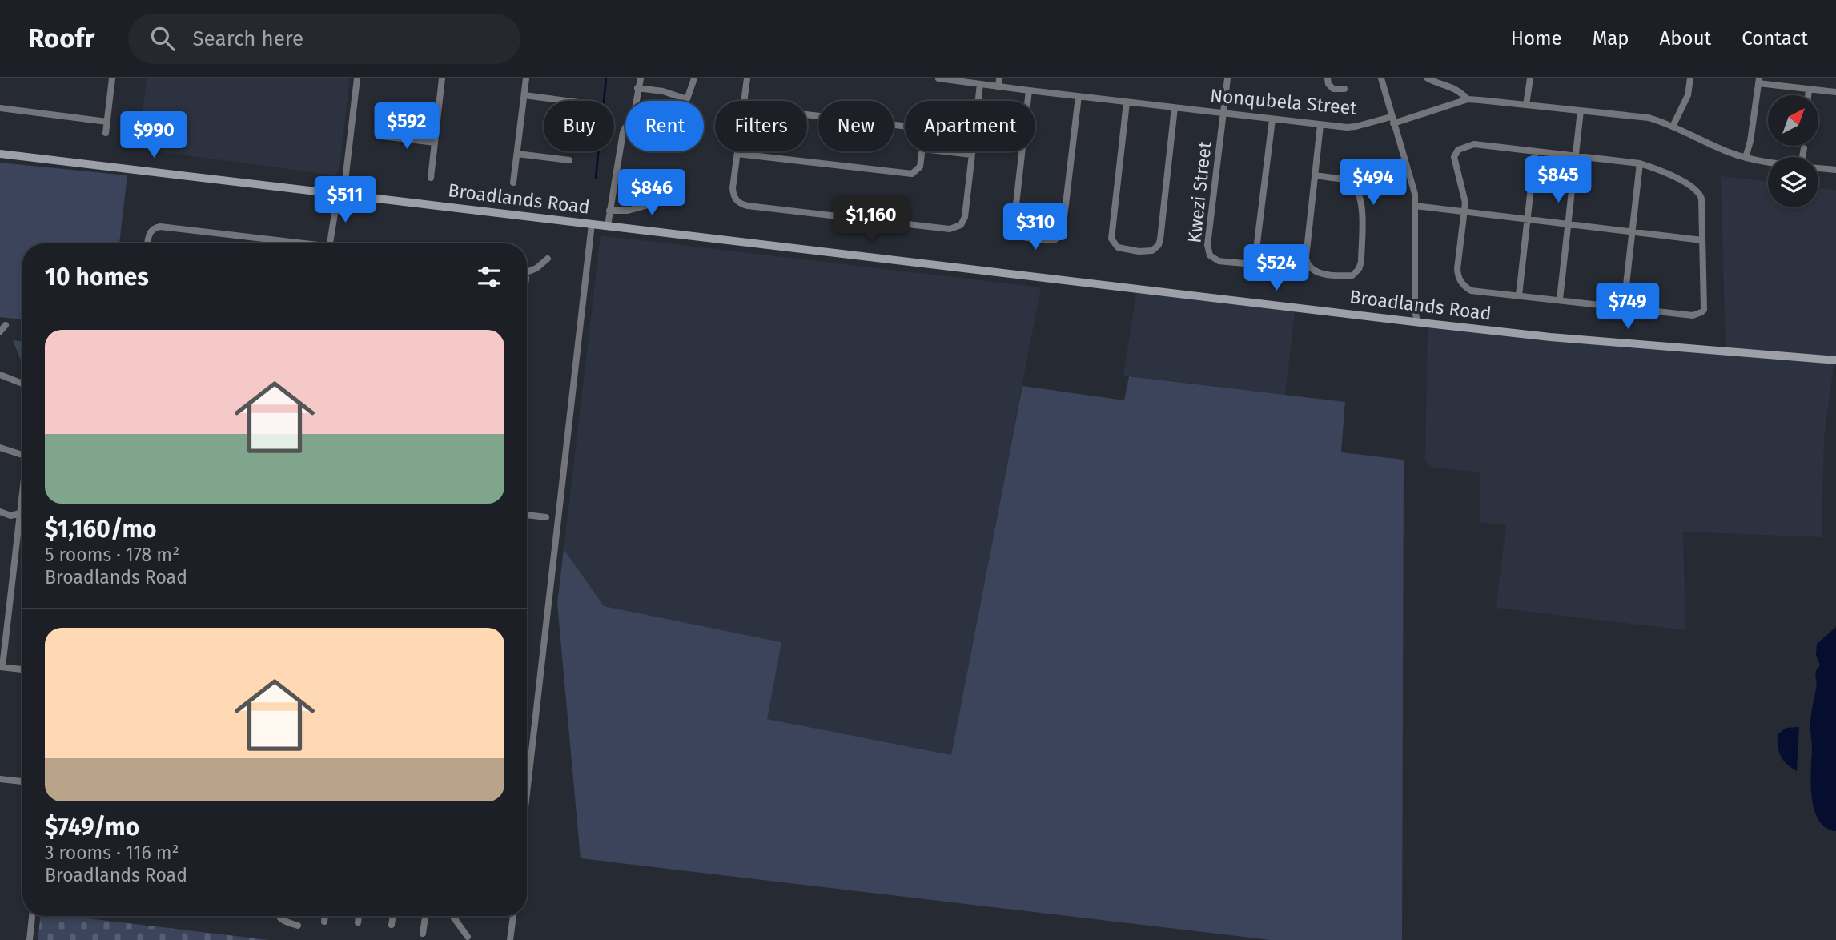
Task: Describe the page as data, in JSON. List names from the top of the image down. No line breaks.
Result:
{"streets":{"main road":["Broadlands Road"],"street":["Nonqubela Street","Kwezi Street"]},"crossings":[["Nonqubela Street","Kwezi Street"]],"north":"top right","page":{"header":"Roofr","search":"Search here","nav":["Home","Map","About","Contact"],"chip":["Buy","Rent","Filters","New","Apartment"],"price":["$592","$990","$845","$494","$846","$511","$1,160","$310","$524","$749"],"heading":"10 homes","list":[{"name":"$1,160/mo","note":"5 rooms · 178 m² · Broadlands Road"},{"name":"$749/mo","note":"3 rooms · 116 m² · Broadlands Road"}]}}
